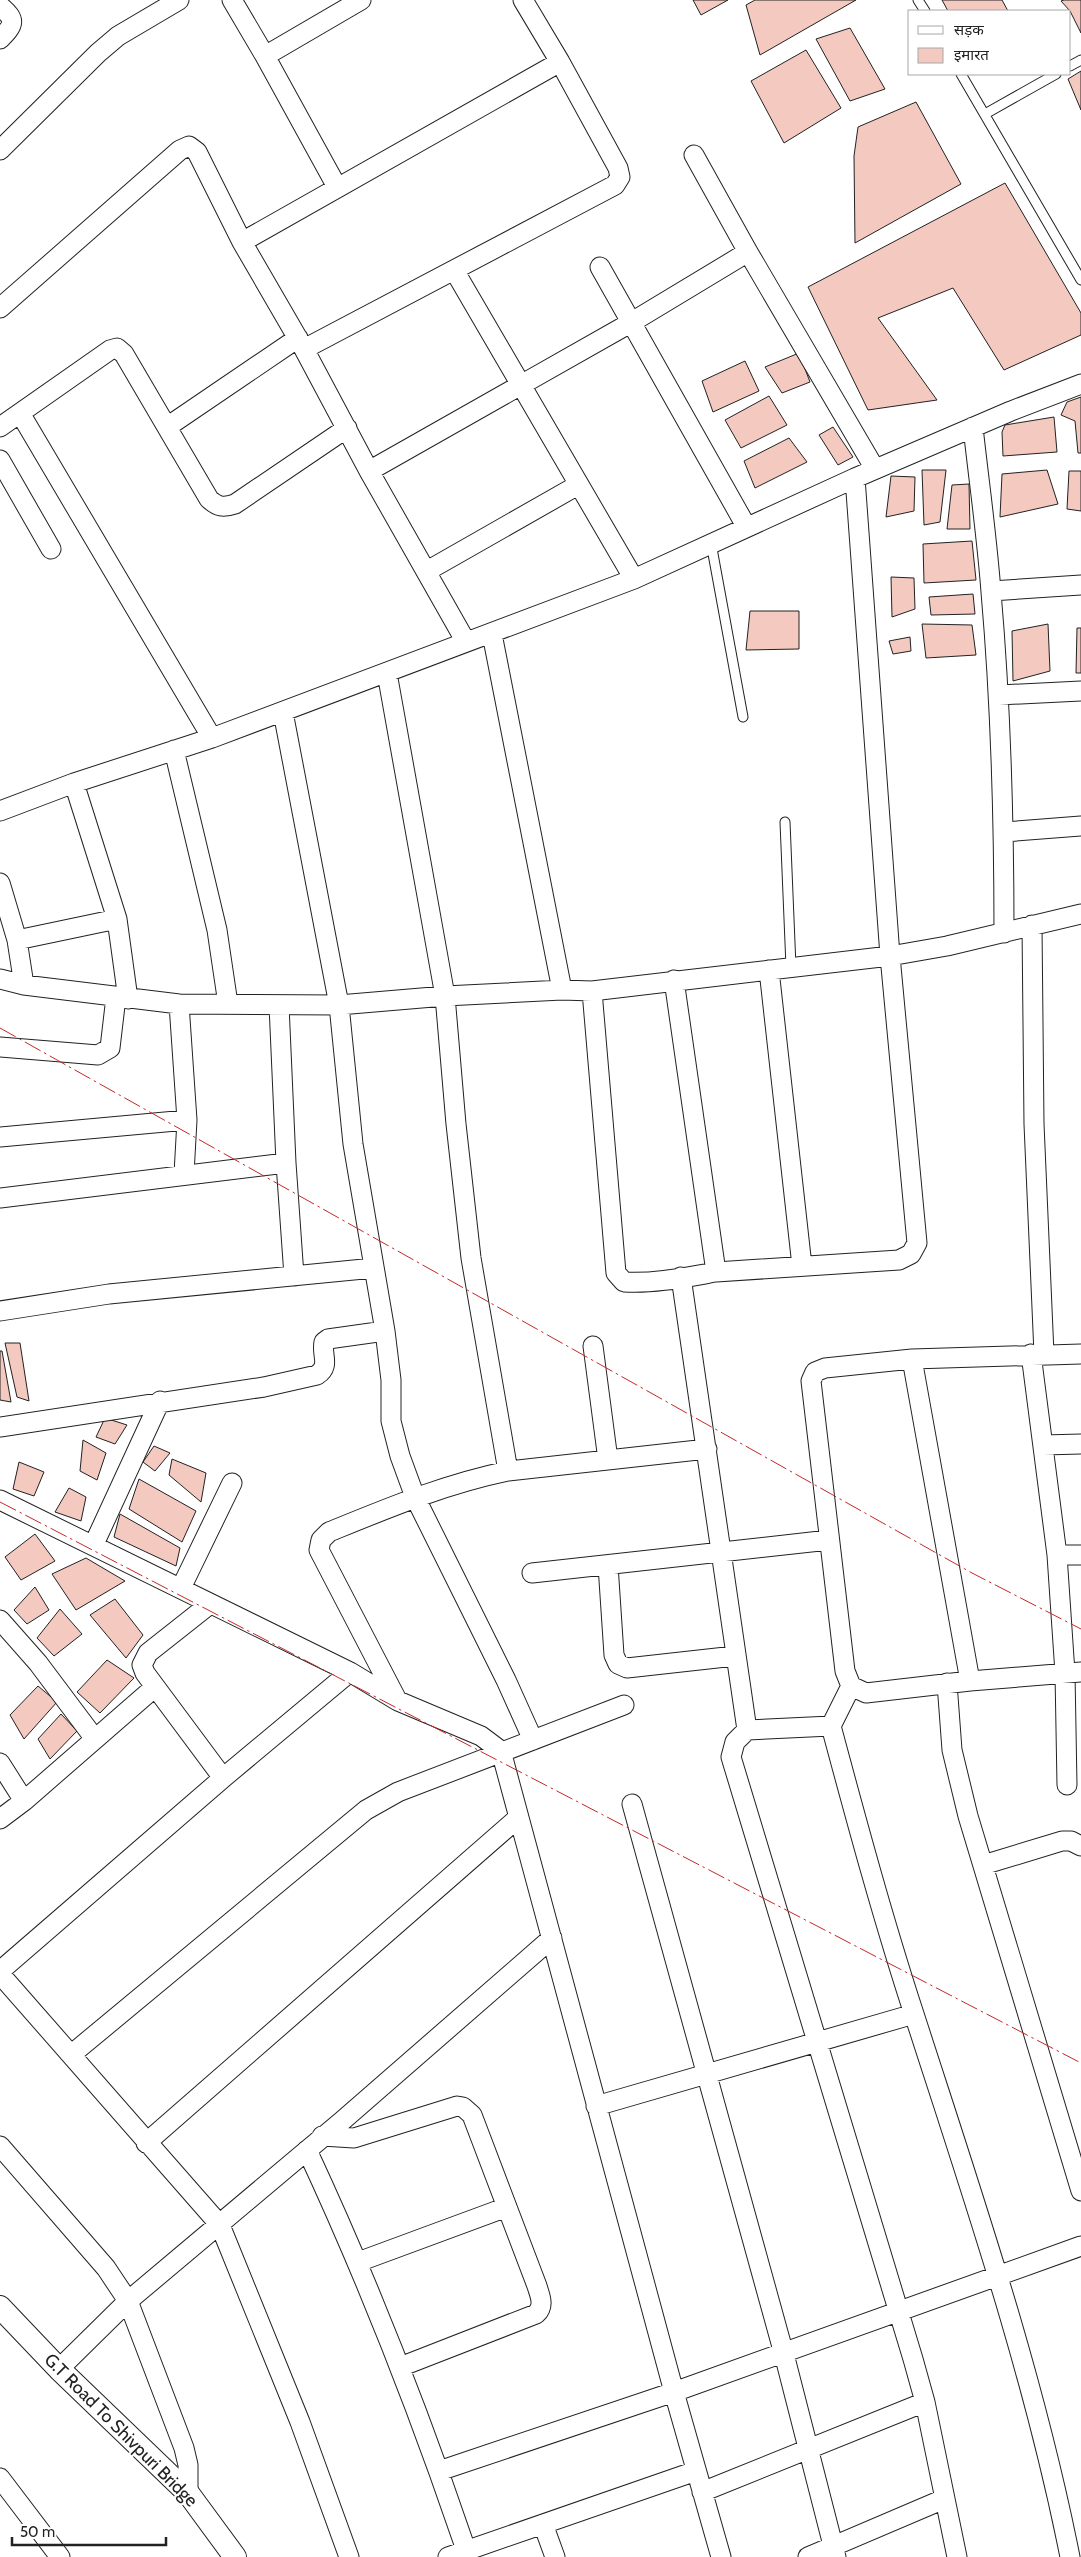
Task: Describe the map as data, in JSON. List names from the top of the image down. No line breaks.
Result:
{"streets":{"street":["G.T Road To Shivpuri Bridge"]},"legend":["सड़क","इमारत"],"scale_bar":"50 m"}
